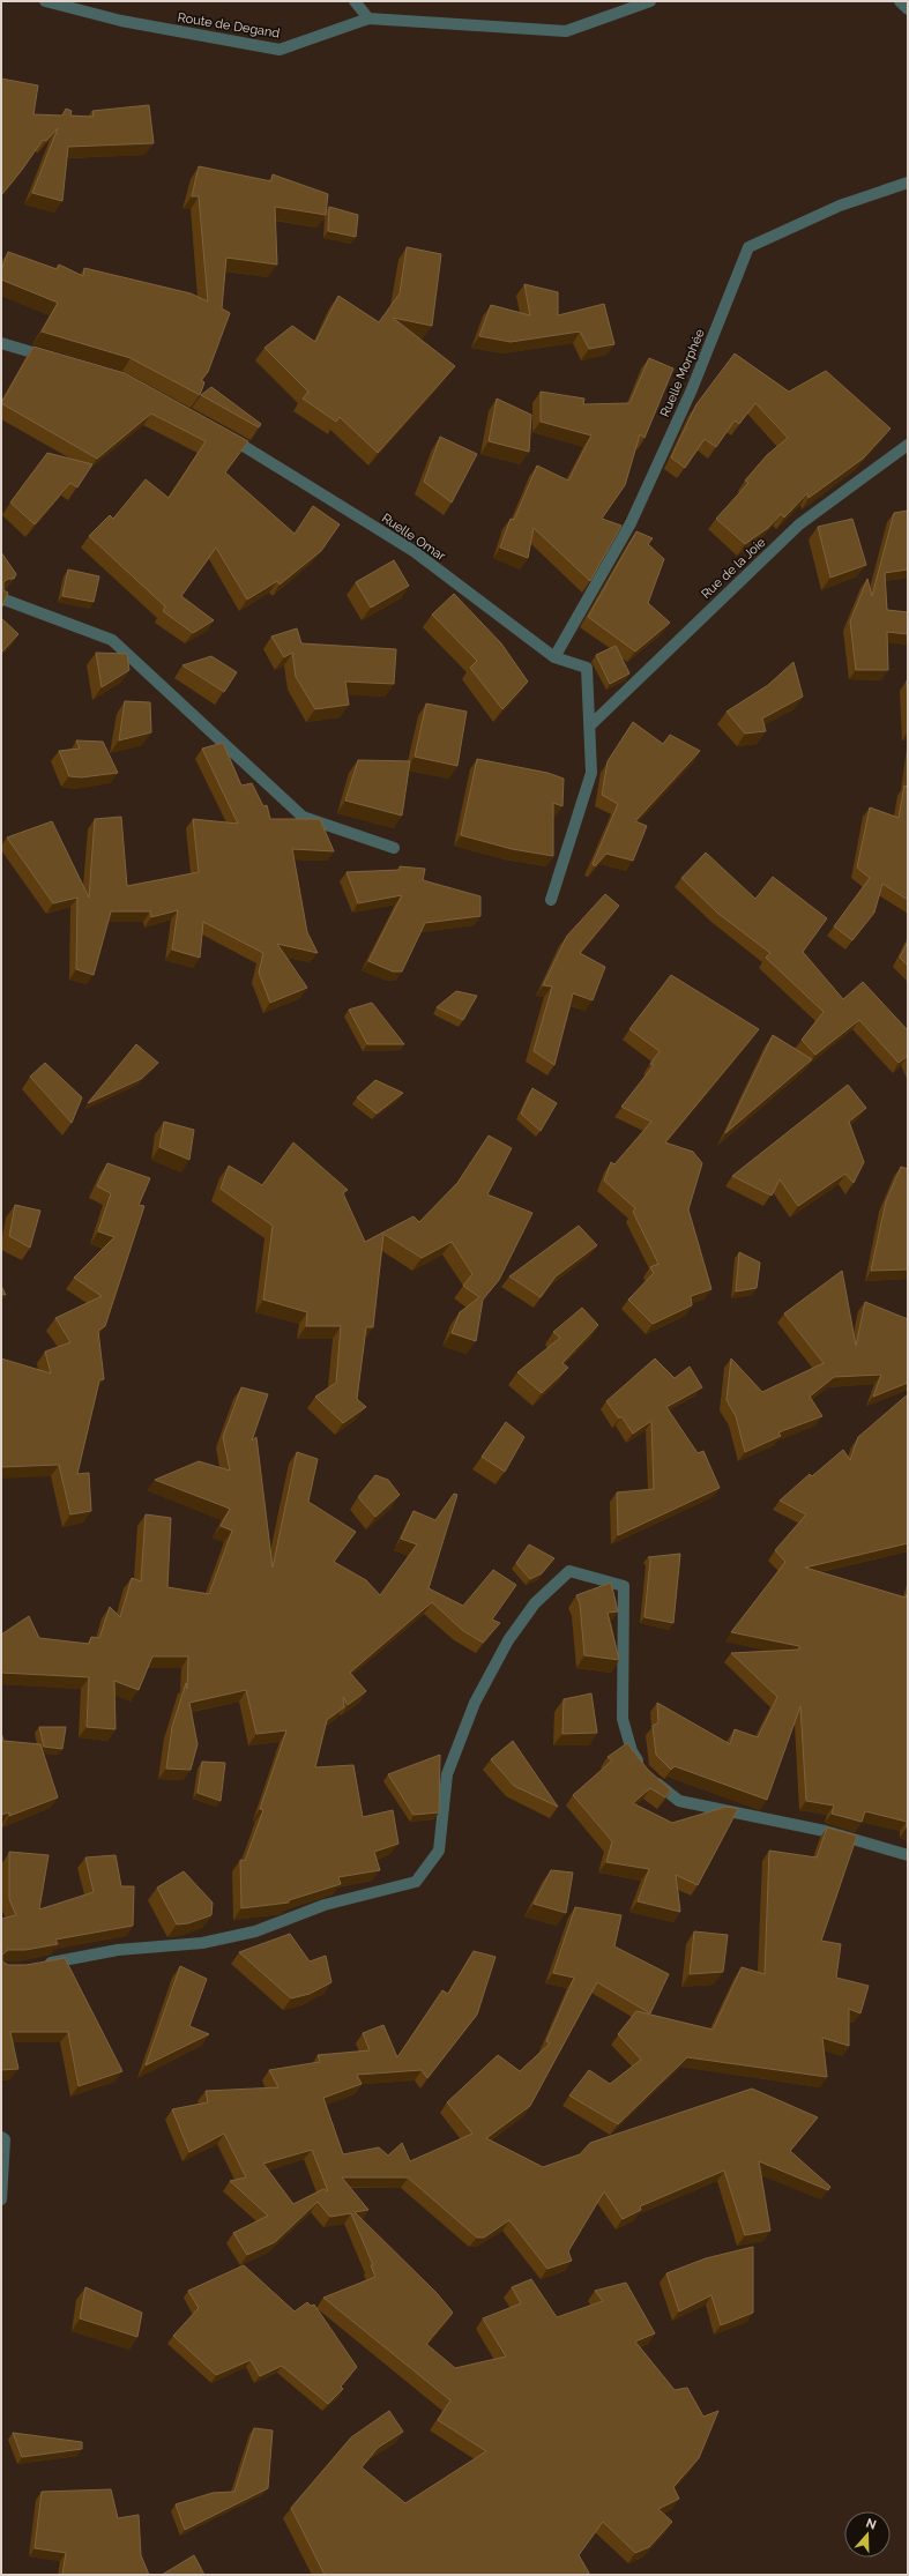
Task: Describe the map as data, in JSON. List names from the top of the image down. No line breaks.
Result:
{"streets":{"street":["Route de Degand","Ruelle Morphée","Ruelle Omar","Rue de la Joie"]},"crossings":[["Ruelle Morphée","Ruelle Omar"],["Ruelle Omar","Rue de la Joie"]],"north":"top"}
